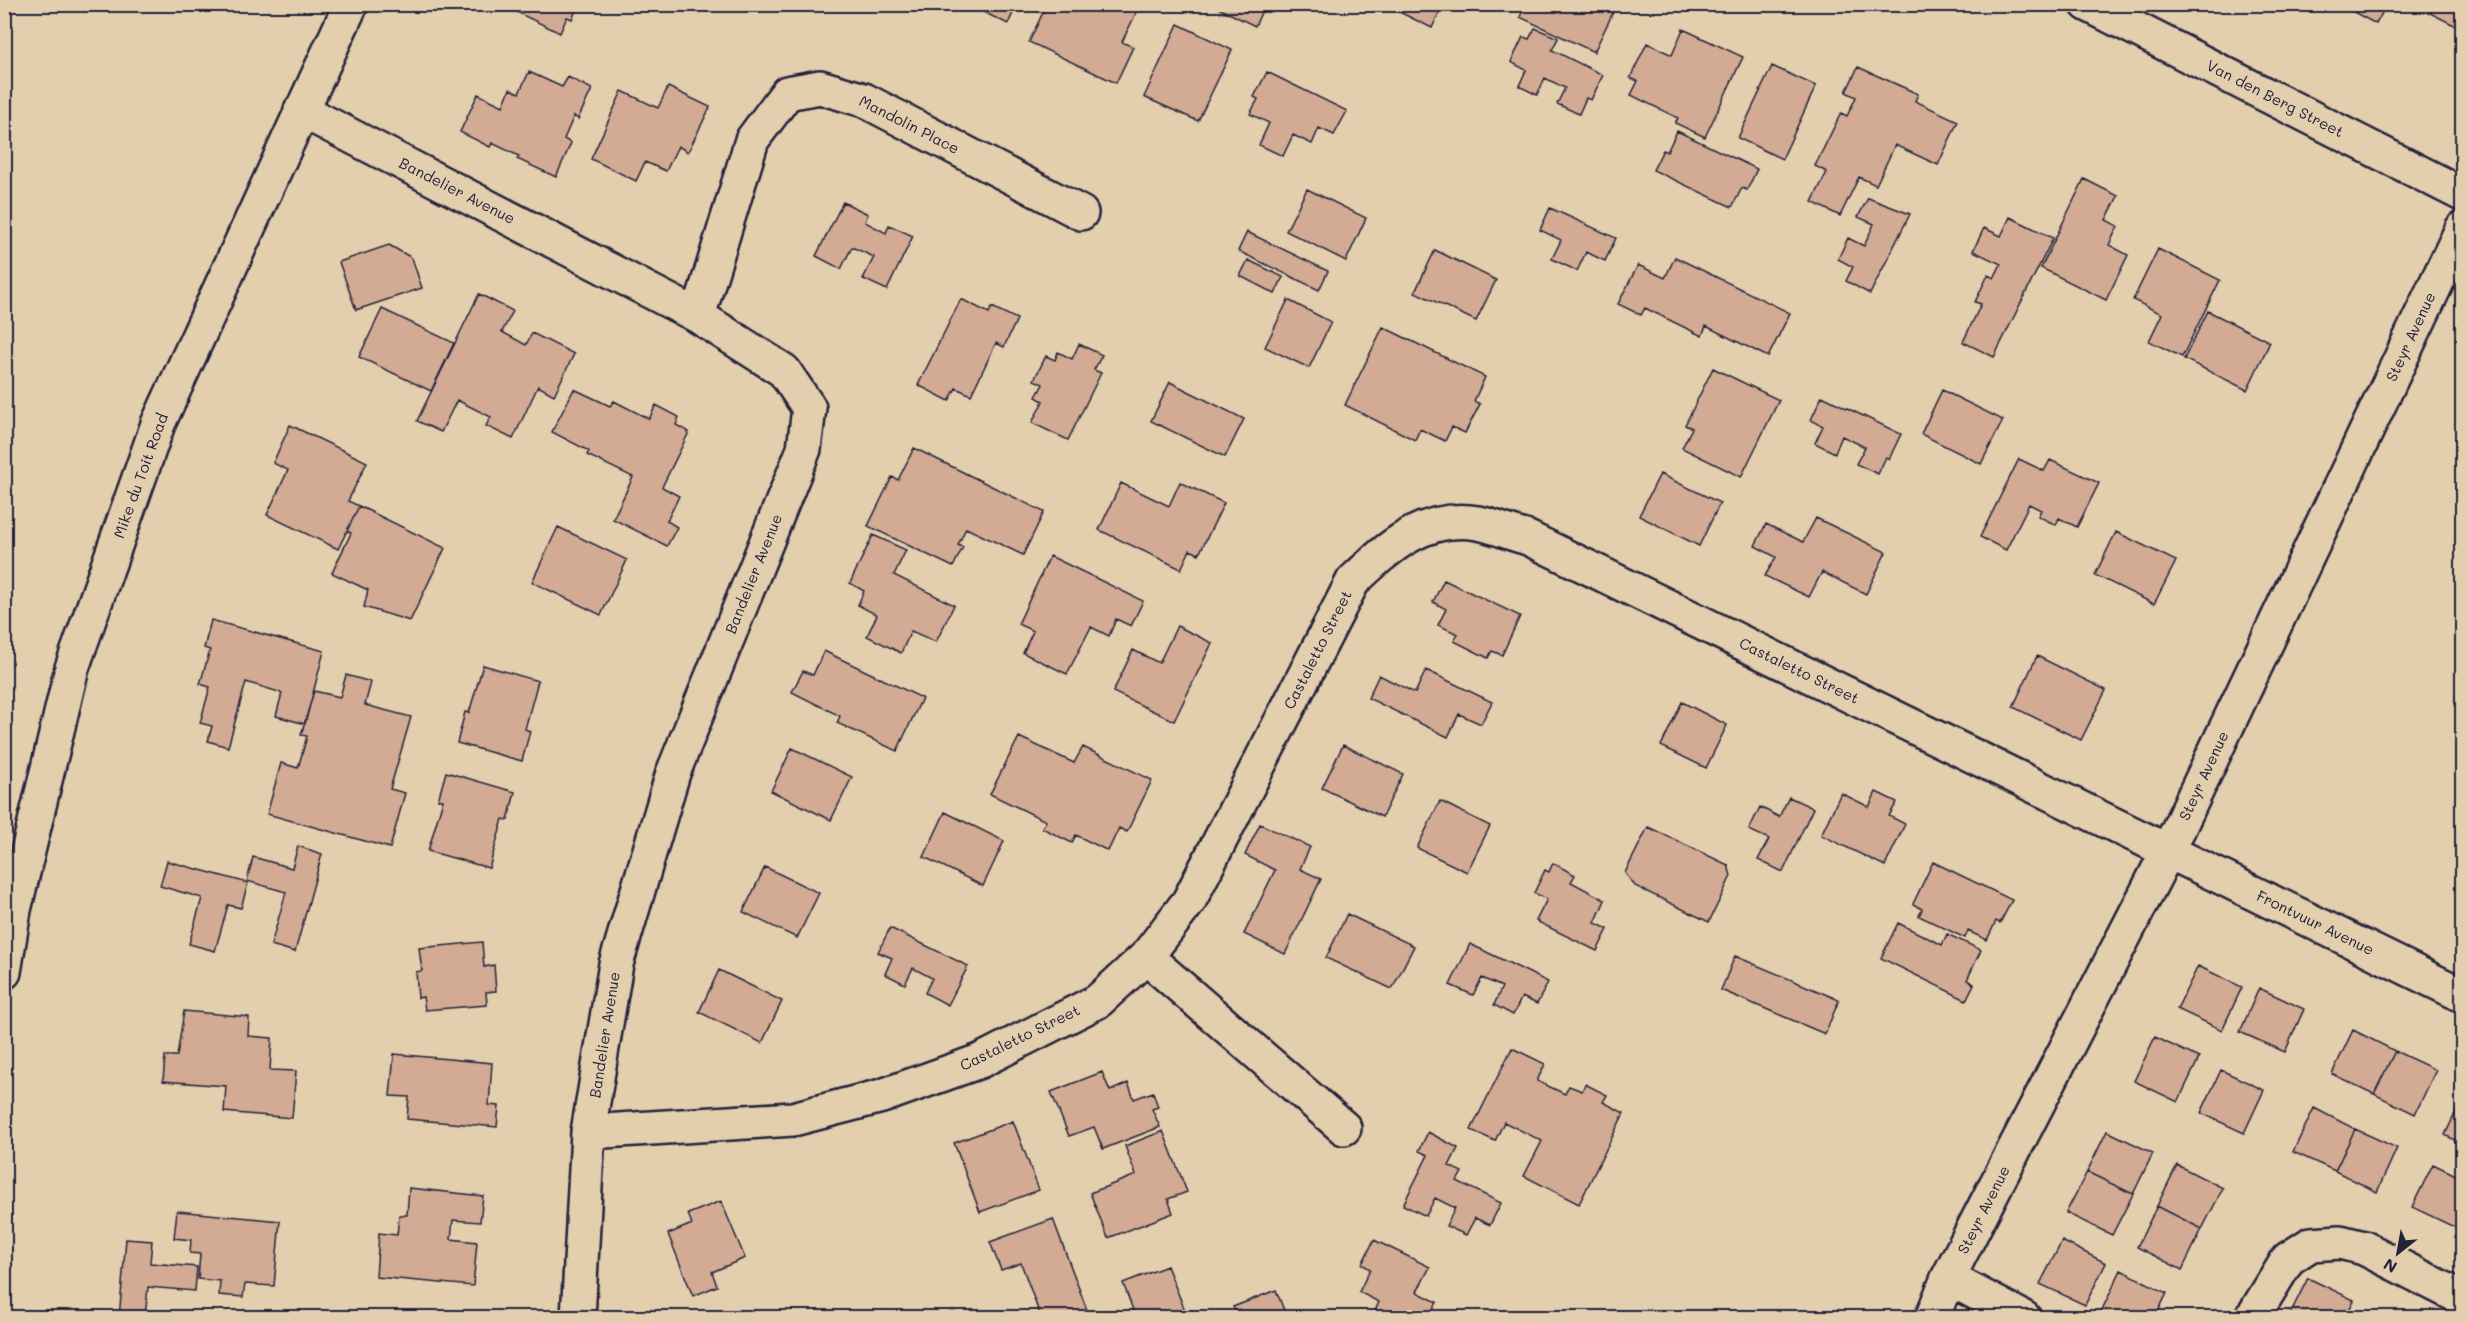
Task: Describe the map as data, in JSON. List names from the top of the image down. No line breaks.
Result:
{"streets":{"street":["Van den Berg Street","Mandolin Place","Bandelier Avenue","Steyr Avenue","Mike du Toit Road","Castaletto Street","Frontvuur Avenue"]},"crossings":[["Mandolin Place","Bandelier Avenue"],["Bandelier Avenue","Mike du Toit Road"],["Bandelier Avenue","Castaletto Street"],["Steyr Avenue","Castaletto Street"],["Steyr Avenue","Frontvuur Avenue"],["Castaletto Street","Frontvuur Avenue"]],"north":"bottom left"}
